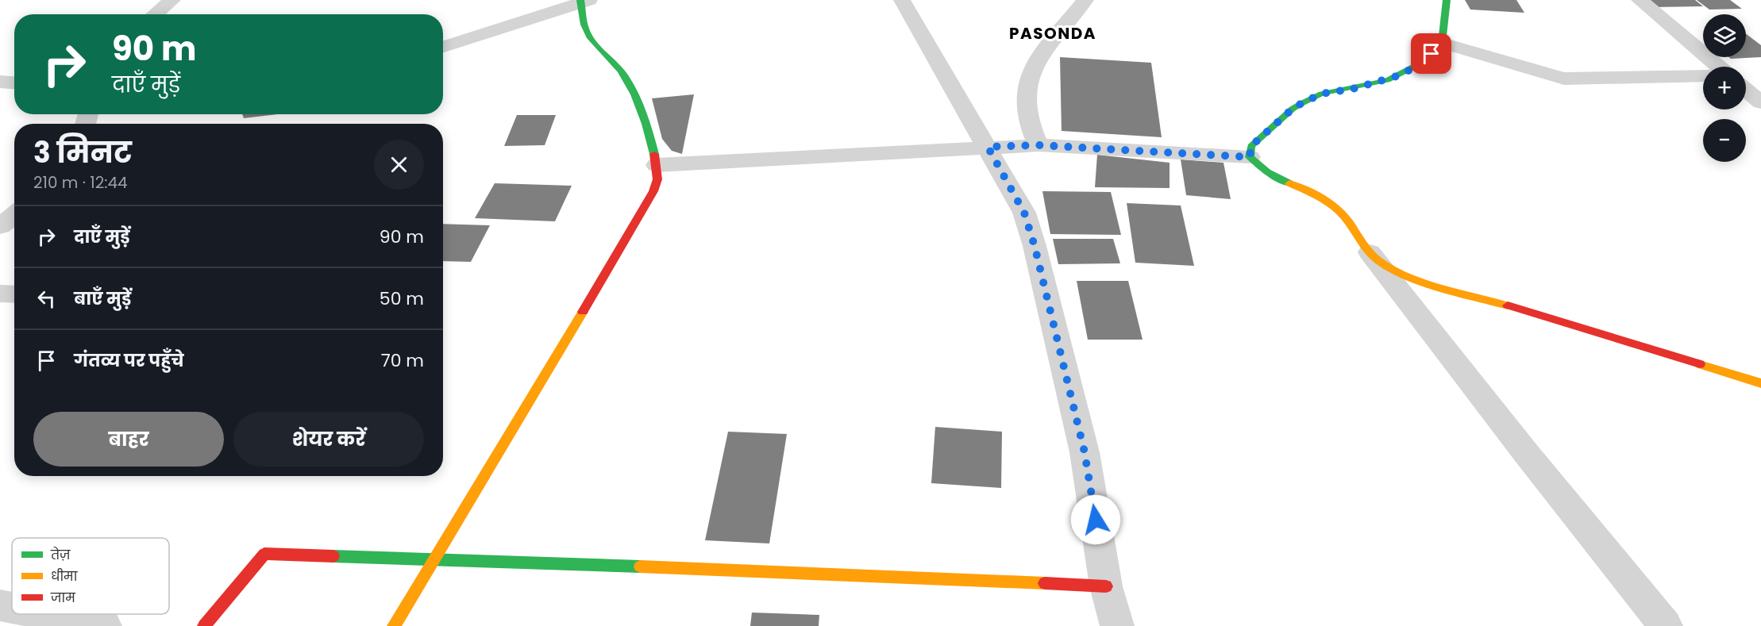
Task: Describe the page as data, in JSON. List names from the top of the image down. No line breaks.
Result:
{"districts":["PASONDA"],"legend":["तेज़","धीमा","जाम"],"page":{"map_buttons":["+","−"],"turn":["90 m","दाएँ मुड़ें"],"heading":["3 मिनट","210 m · 12:44"],"list":[{"name":"दाएँ मुड़ें","value":"90 m"},{"name":"बाएँ मुड़ें","value":"50 m"},{"name":"गंतव्य पर पहुँचे","value":"70 m"}],"buttons":["बाहर","शेयर करें"]}}
